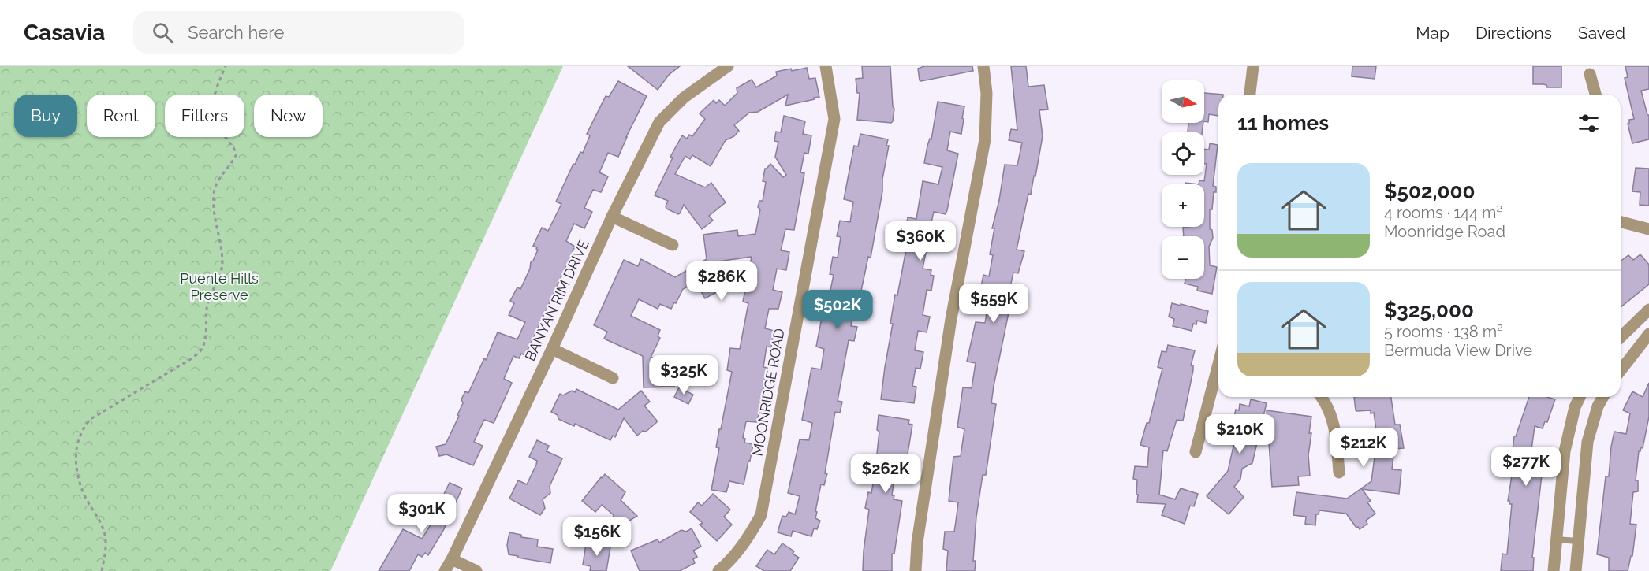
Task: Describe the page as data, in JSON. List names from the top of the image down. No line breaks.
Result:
{"streets":{"street":["BANYAN RIM DRIVE","MOONRIDGE ROAD"]},"parks":["Puente Hills Preserve"],"north":"right","page":{"header":"Casavia","search":"Search here","nav":["Map","Directions","Saved"],"map_buttons":["+","−"],"chip":["Buy","Rent","Filters","New"],"heading":"11 homes","list":[{"name":"$502,000","note":"4 rooms · 144 m² · Moonridge Road"},{"name":"$325,000","note":"5 rooms · 138 m² · Bermuda View Drive"}],"price":["$360K","$286K","$559K","$502K","$325K","$210K","$212K","$277K","$262K","$301K","$156K"]}}
